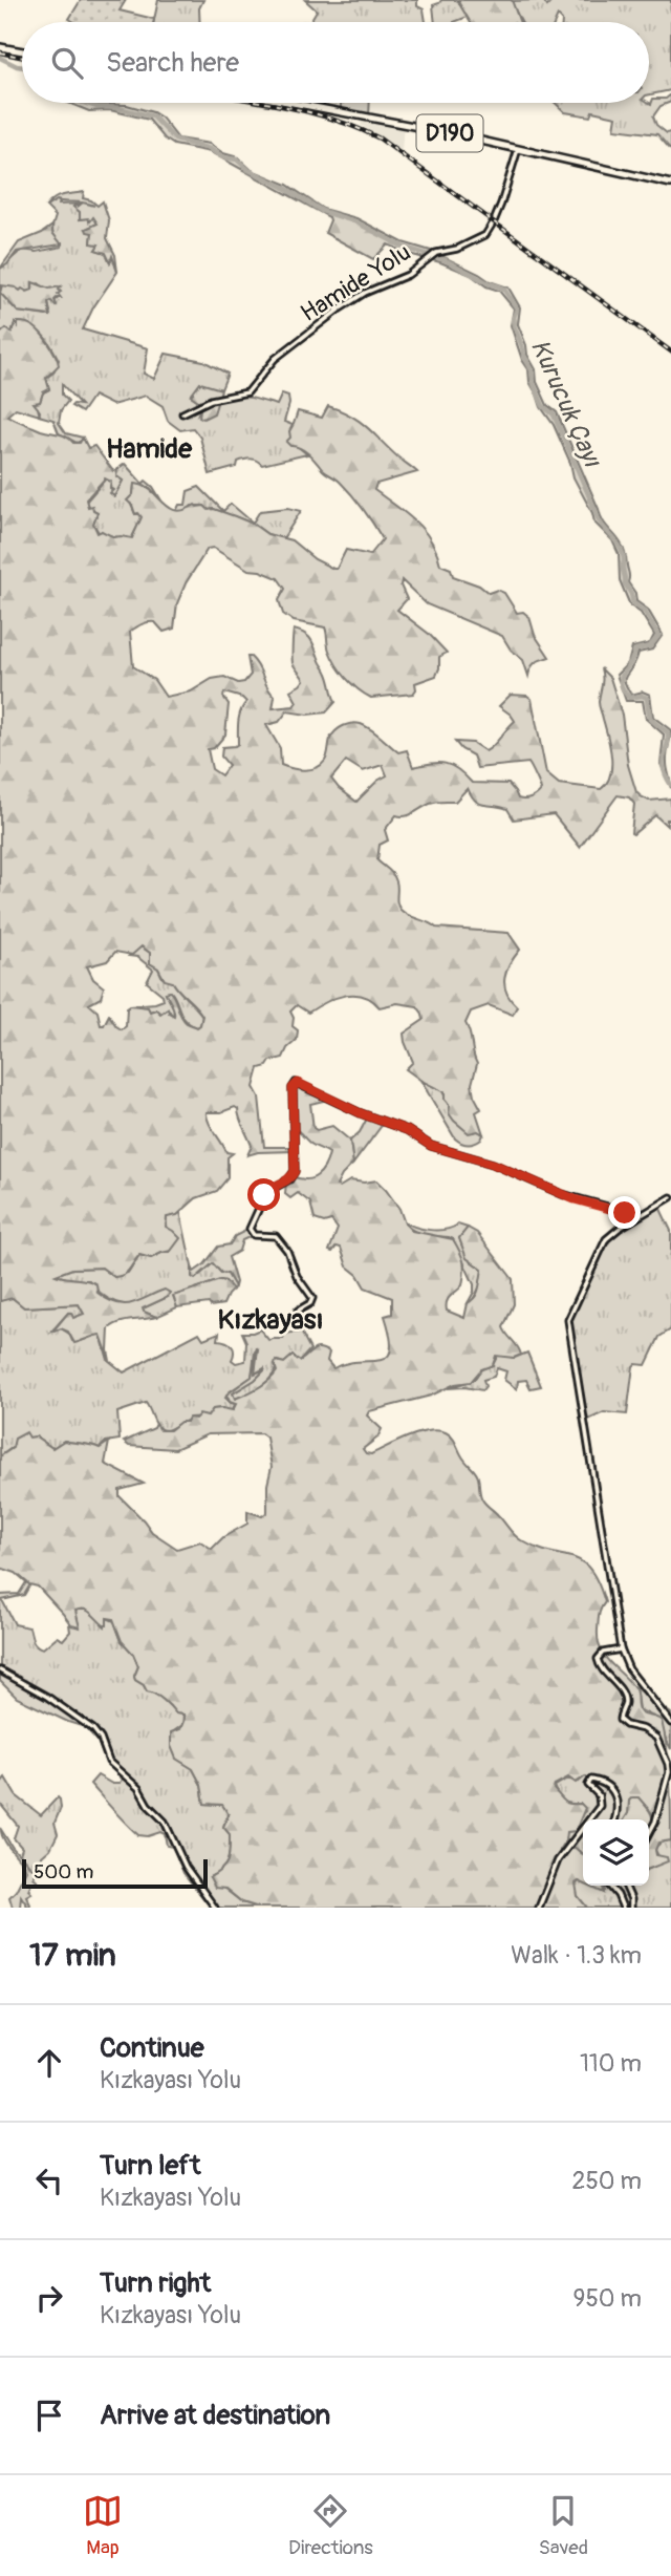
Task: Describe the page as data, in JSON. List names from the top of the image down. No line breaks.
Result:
{"streets":{"main road":["D190"],"street":["Hamide Yolu"]},"crossings":[["D190","Hamide Yolu"]],"districts":["Hamide","Kızkayası"],"water":["Kurucuk Çayı"],"scale_bar":"500 m","page":{"search":"Search here","scale":"500 m","heading":["17 min","Walk · 1.3 km"],"list":[["Continue","Kızkayası Yolu","110 m"],["Turn left","Kızkayası Yolu","250 m"],["Turn right","Kızkayası Yolu","950 m"],"Arrive at destination"],"nav":["Map","Directions","Saved"]}}
